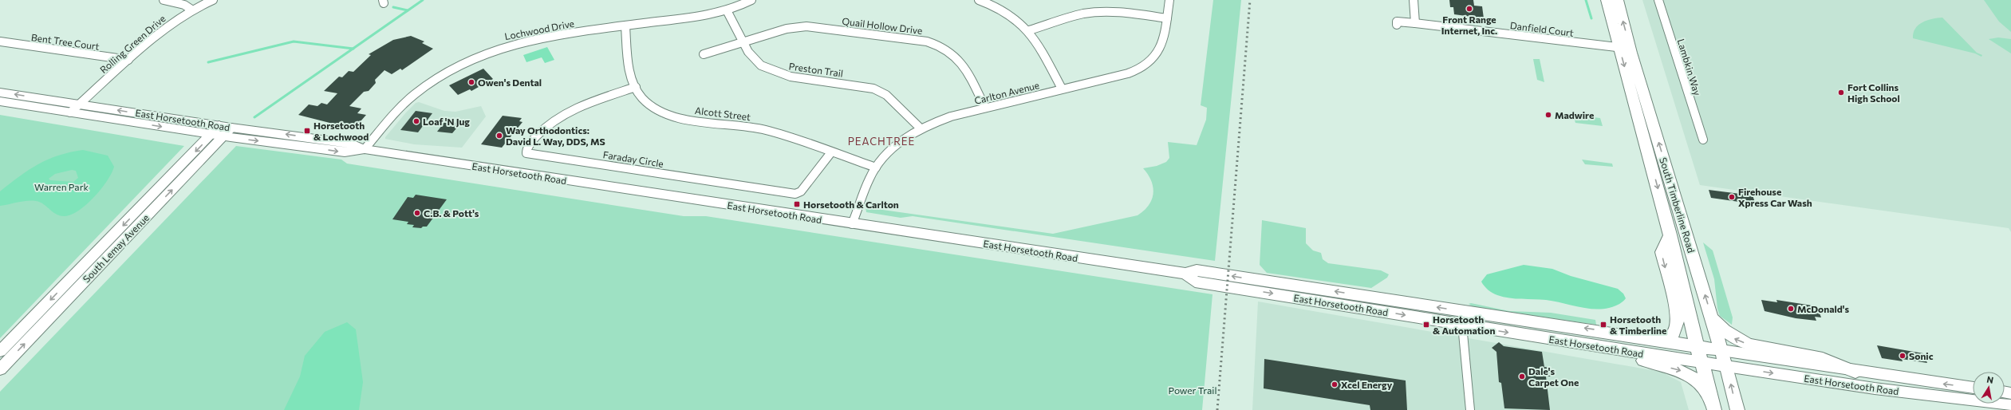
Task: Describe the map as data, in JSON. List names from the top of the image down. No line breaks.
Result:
{"streets":{"main road":["East Horsetooth Road","South Timberline Road","South Lemay Avenue"],"street":["Quail Hollow Drive","Danfield Court","Lochwood Drive","Bent Tree Court","Rolling Green Drive","Lambkin Way","Preston Trail","Carlton Avenue","Alcott Street","Faraday Circle"]},"crossings":[["Quail Hollow Drive","Preston Trail"],["Quail Hollow Drive","Carlton Avenue"],["Danfield Court","South Timberline Road"],["Lochwood Drive","Preston Trail"],["Lochwood Drive","Alcott Street"],["Lochwood Drive","East Horsetooth Road"],["Bent Tree Court","Rolling Green Drive"],["Rolling Green Drive","East Horsetooth Road"],["Preston Trail","Carlton Avenue"],["Carlton Avenue","Alcott Street"],["Carlton Avenue","East Horsetooth Road"],["Alcott Street","Faraday Circle"],["East Horsetooth Road","South Timberline Road"],["East Horsetooth Road","South Lemay Avenue"]],"districts":["PEACHTREE"],"parks":["Warren Park","Power Trail"],"places":{"other":["Front Range Internet, Inc.","Owen's Dental","Fort Collins High School","Madwire","Loaf 'N Jug","Way Orthodontics: David L. Way, DDS, MS","Firehouse Xpress Car Wash","C.B. & Pott's","McDonald's","Sonic","Dale's Carpet One","Xcel Energy"],"transit":["Horsetooth & Lochwood","Horsetooth & Carlton","Horsetooth & Automation","Horsetooth & Timberline"]},"north":"top"}
